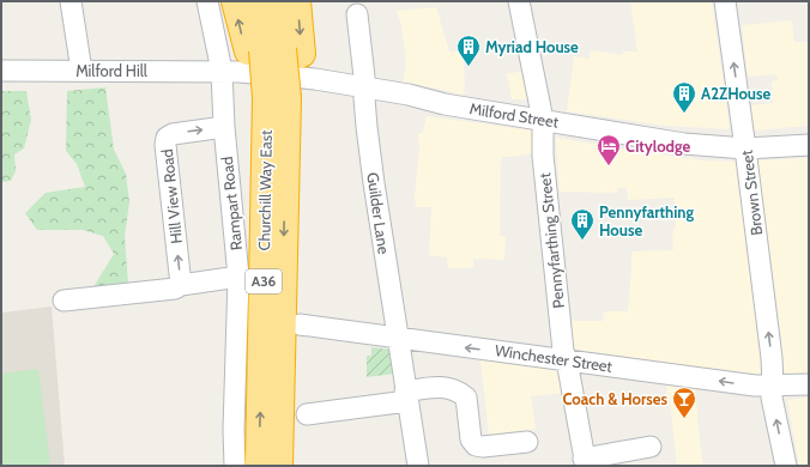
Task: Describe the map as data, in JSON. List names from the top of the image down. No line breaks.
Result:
{"streets":{"highway":["Churchill Way East","A36"],"street":["Milford Hill","Milford Street","Brown Street","Hill View Road","Rampart Road","Guilder Lane","Pennyfarthing Street","Winchester Street"]},"crossings":[["Milford Hill","Milford Street"],["Milford Hill","Rampart Road"],["Milford Street","Brown Street"],["Milford Street","Rampart Road"],["Milford Street","Guilder Lane"],["Milford Street","Pennyfarthing Street"],["Brown Street","Winchester Street"],["Hill View Road","Rampart Road"],["Guilder Lane","Winchester Street"],["Pennyfarthing Street","Winchester Street"]],"one_way":["Brown Street","Winchester Street"],"places":{"building":["Myriad House","A2ZHouse","Pennyfarthing House"],"hotel":["Citylodge"],"bar":["Coach & Horses"]}}
